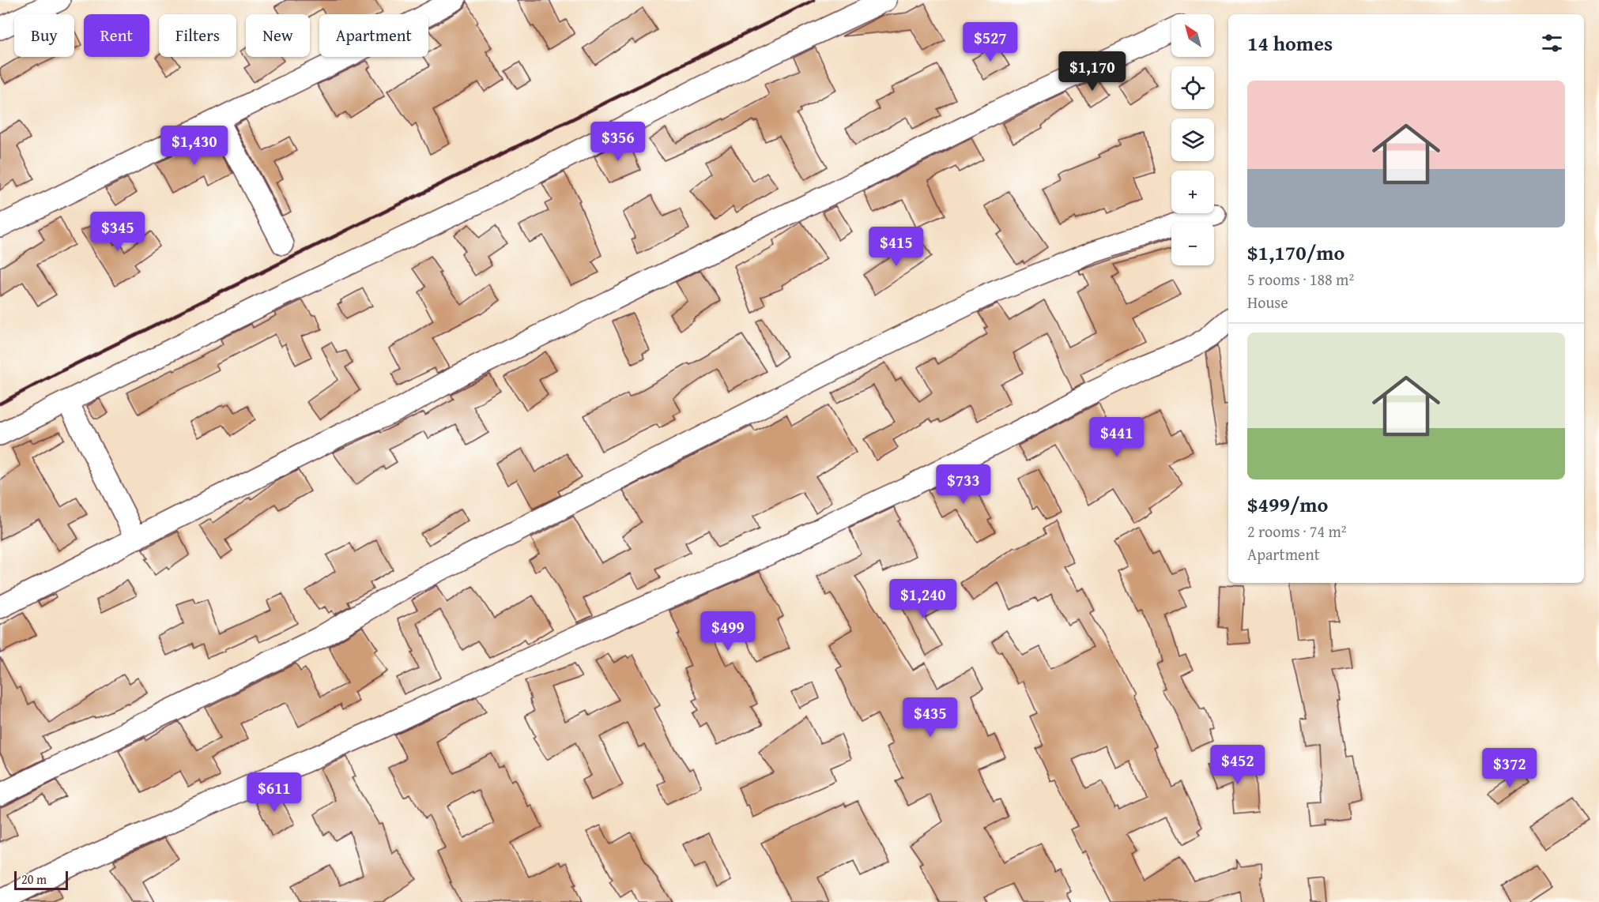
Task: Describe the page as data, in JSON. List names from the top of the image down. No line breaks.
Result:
{"scale_bar":"20 m","north":"top left","page":{"map_buttons":["+","−"],"chip":["Buy","Rent","Filters","New","Apartment"],"heading":"14 homes","price":["$527","$1,170","$356","$1,430","$345","$415","$441","$733","$1,240","$499","$435","$452","$372","$611"],"list":[{"name":"$1,170/mo","note":"5 rooms · 188 m² · House"},{"name":"$499/mo","note":"2 rooms · 74 m² · Apartment"}],"scale":"20 m"}}
